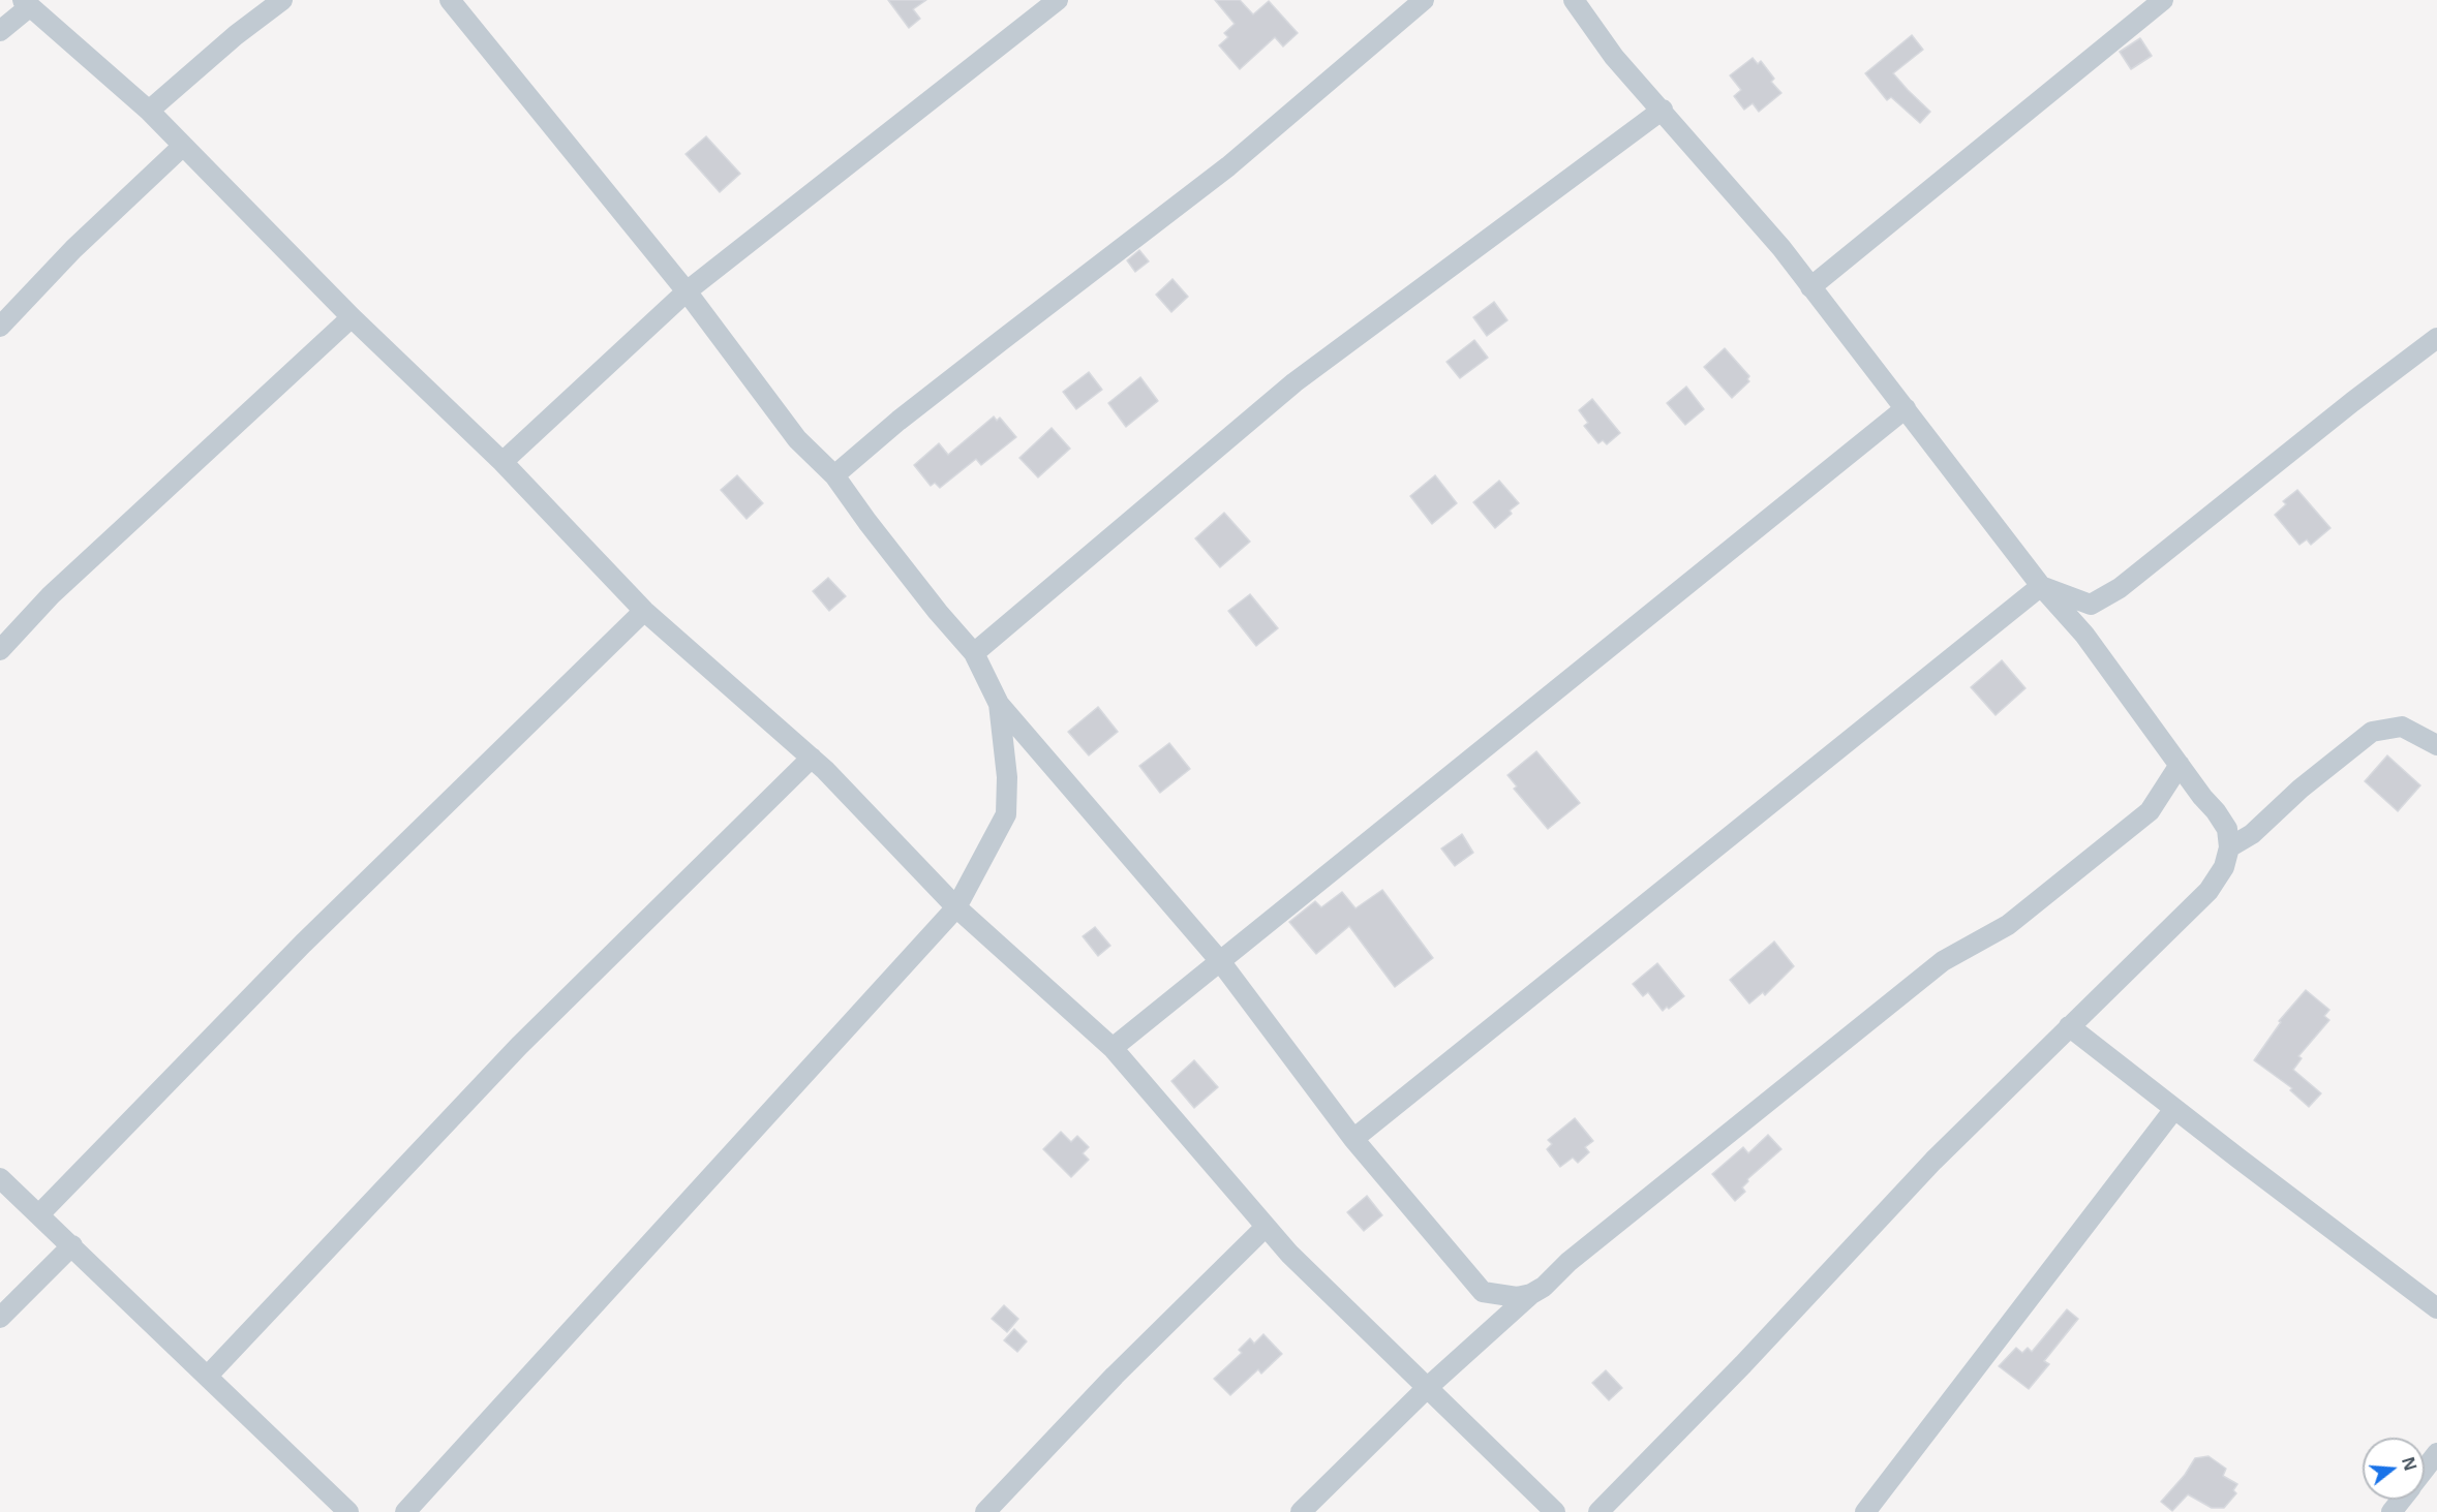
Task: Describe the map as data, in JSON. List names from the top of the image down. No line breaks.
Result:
{"north":"right"}
